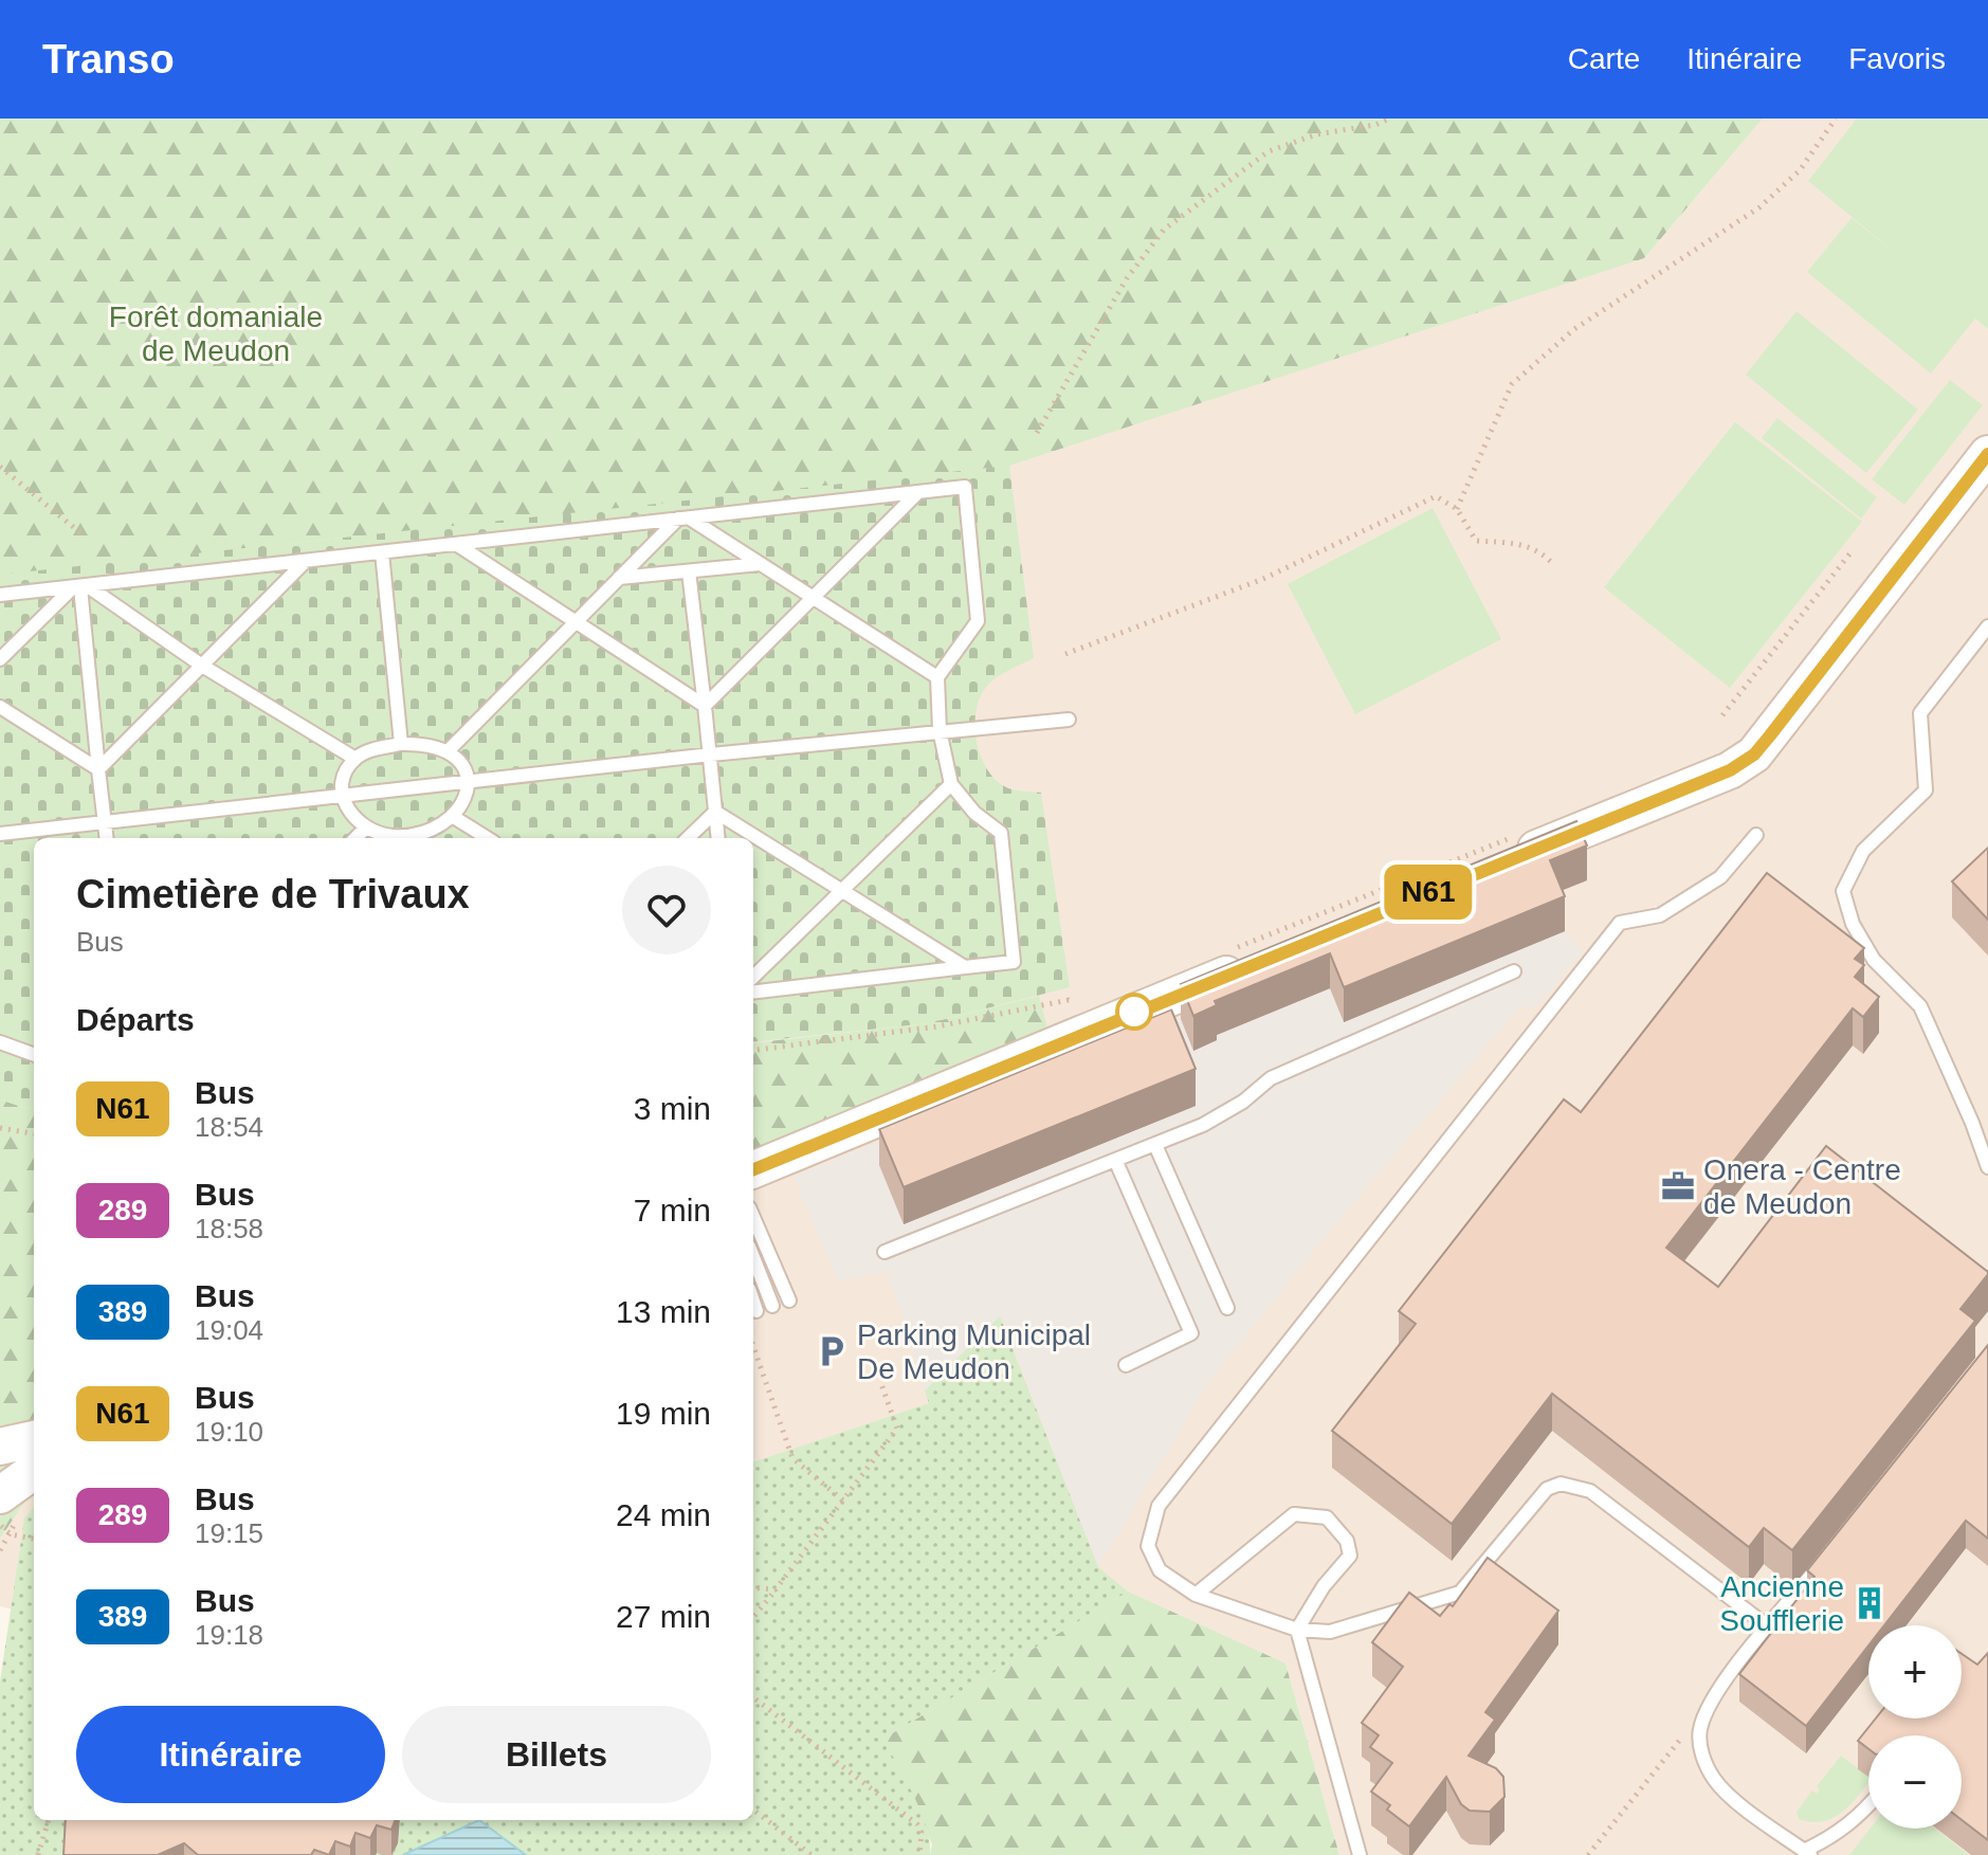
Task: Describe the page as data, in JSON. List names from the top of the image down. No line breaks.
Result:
{"parks":["Forêt domaniale de Meudon"],"places":{"office":["Onera - Centre de Meudon"],"parking":["Parking Municipal De Meudon"],"building":["Ancienne Soufflerie"]},"lines":["bus line N61"],"page":{"header":"Transo","nav":["Carte","Itinéraire","Favoris"],"on_map":"N61","heading":[["Cimetière de Trivaux","Bus"],"Départs"],"list":[{"mark":"N61","name":"Bus","note":"18:54","value":"3 min"},{"mark":"289","name":"Bus","note":"18:58","value":"7 min"},{"mark":"389","name":"Bus","note":"19:04","value":"13 min"},{"mark":"N61","name":"Bus","note":"19:10","value":"19 min"},{"mark":"289","name":"Bus","note":"19:15","value":"24 min"},{"mark":"389","name":"Bus","note":"19:18","value":"27 min"}],"map_buttons":["+","−"],"buttons":["Itinéraire","Billets"]}}
